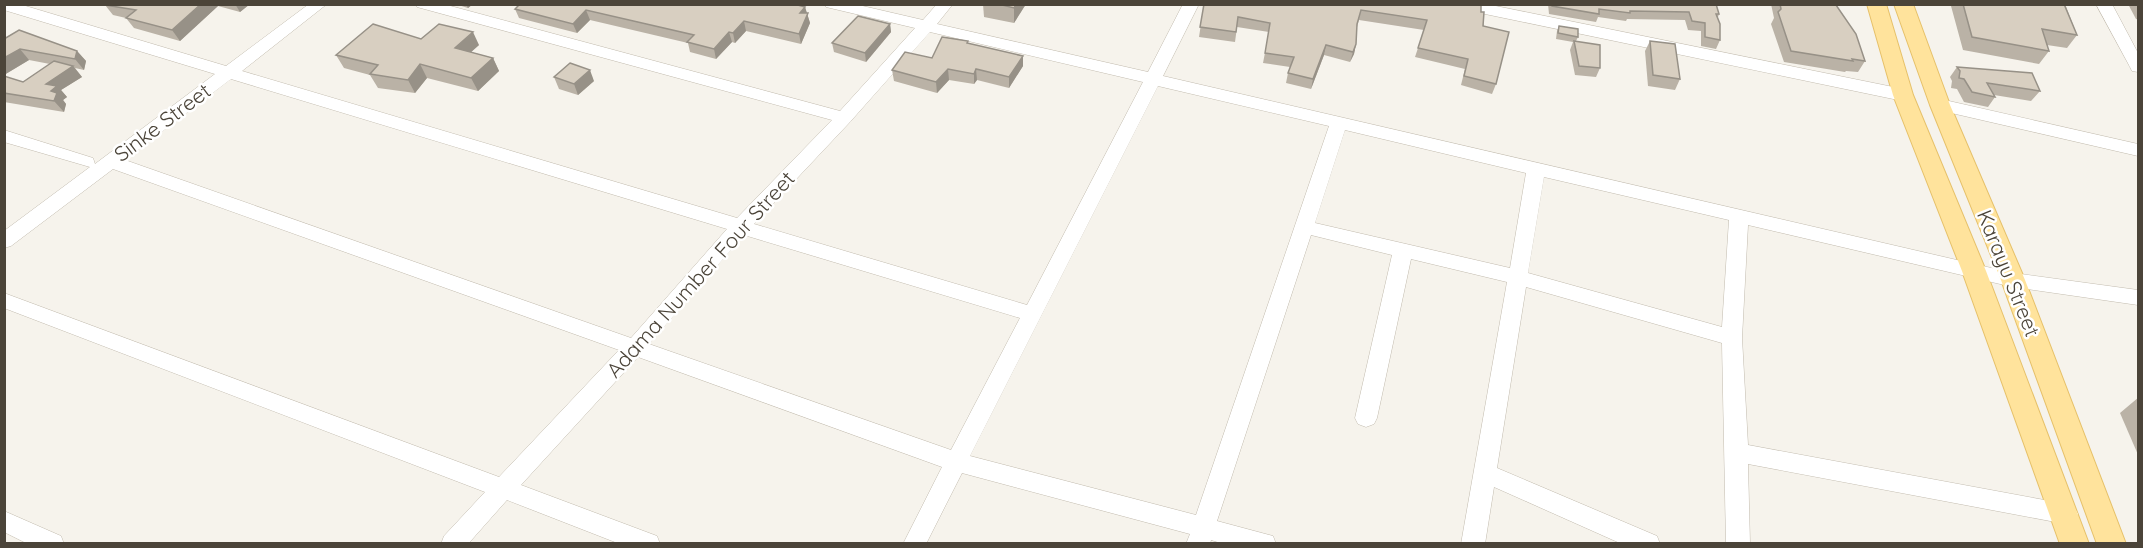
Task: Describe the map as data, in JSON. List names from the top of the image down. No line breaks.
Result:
{"streets":{"main road":["Karayu Street"],"street":["Sinke Street","Adama Number Four Street"]}}
